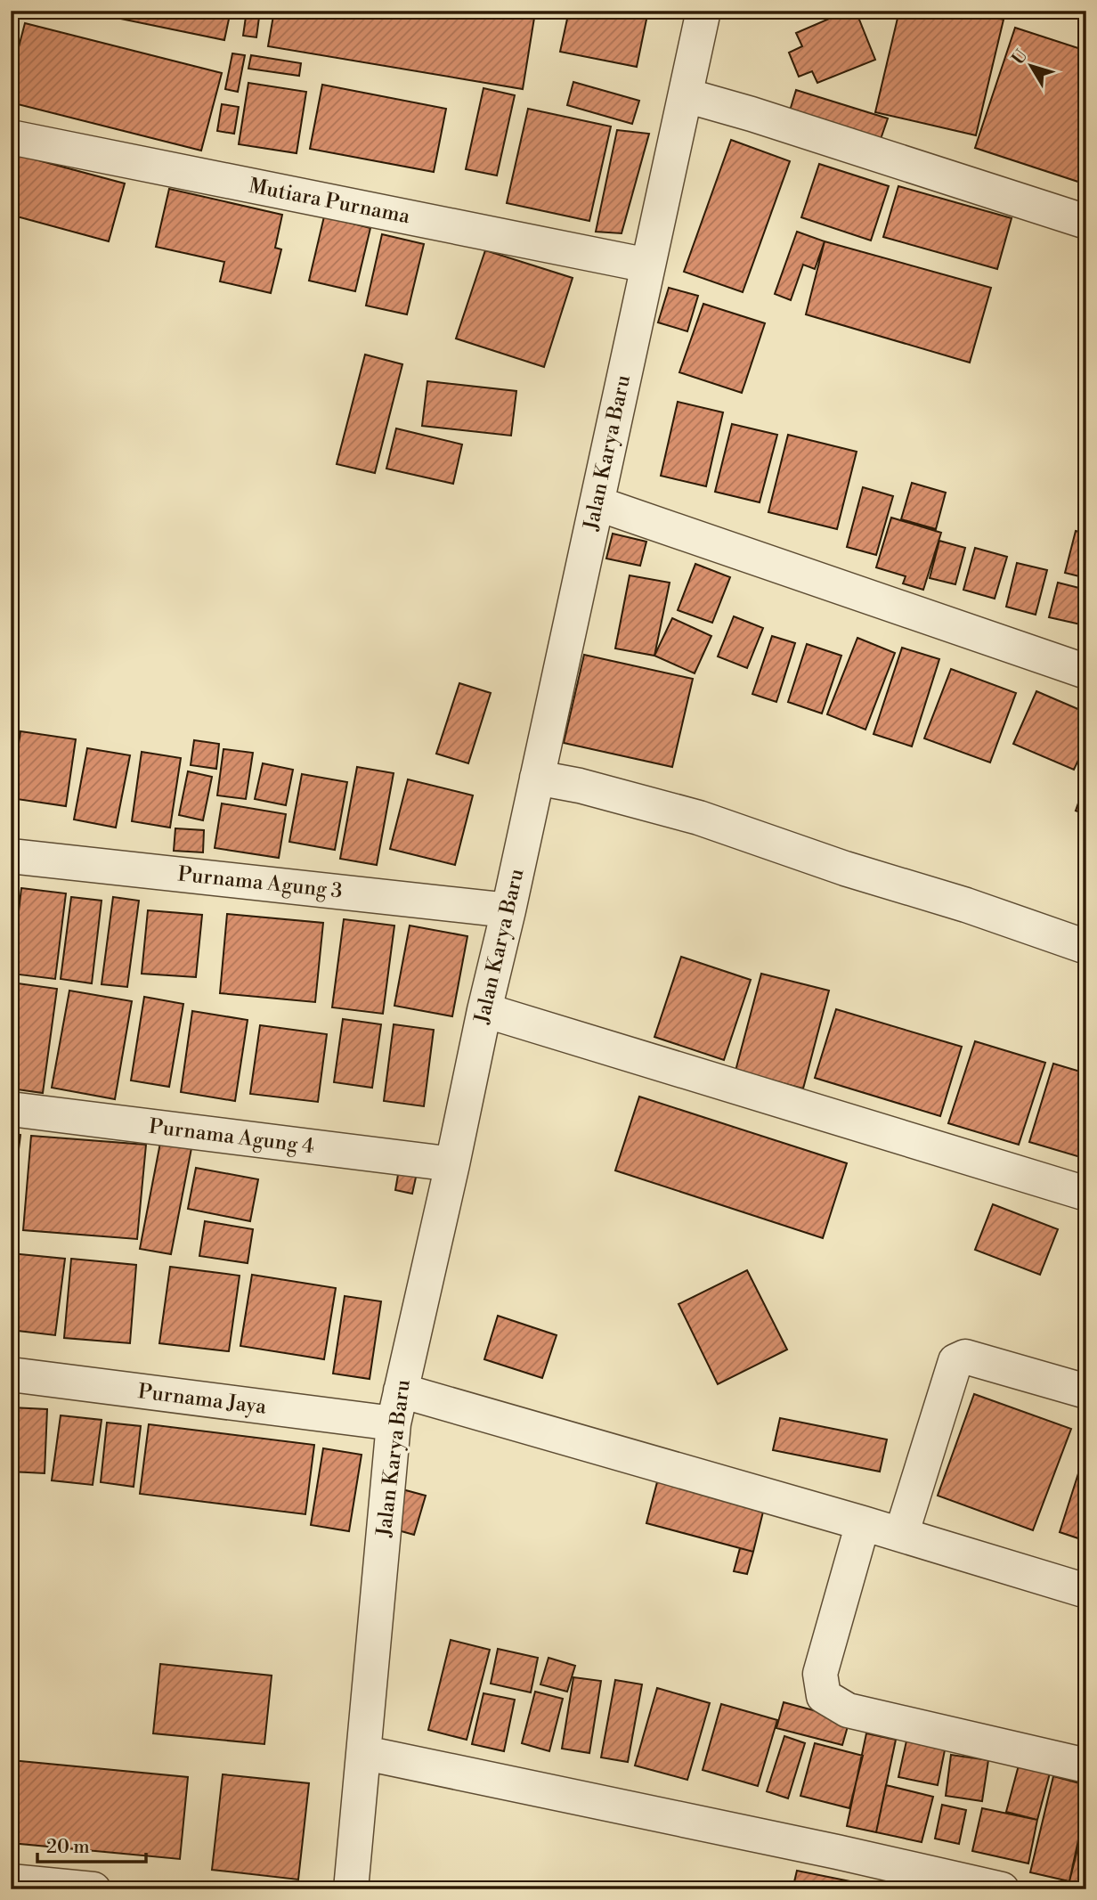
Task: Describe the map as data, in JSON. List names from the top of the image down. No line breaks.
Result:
{"streets":{"street":["Mutiara Purnama","Jalan Karya Baru","Purnama Agung 3","Purnama Agung 4","Purnama Jaya"]},"crossings":[["Mutiara Purnama","Jalan Karya Baru"],["Jalan Karya Baru","Purnama Agung 3"],["Jalan Karya Baru","Purnama Agung 4"],["Jalan Karya Baru","Purnama Jaya"]],"scale_bar":"20 m","north":"top left"}
